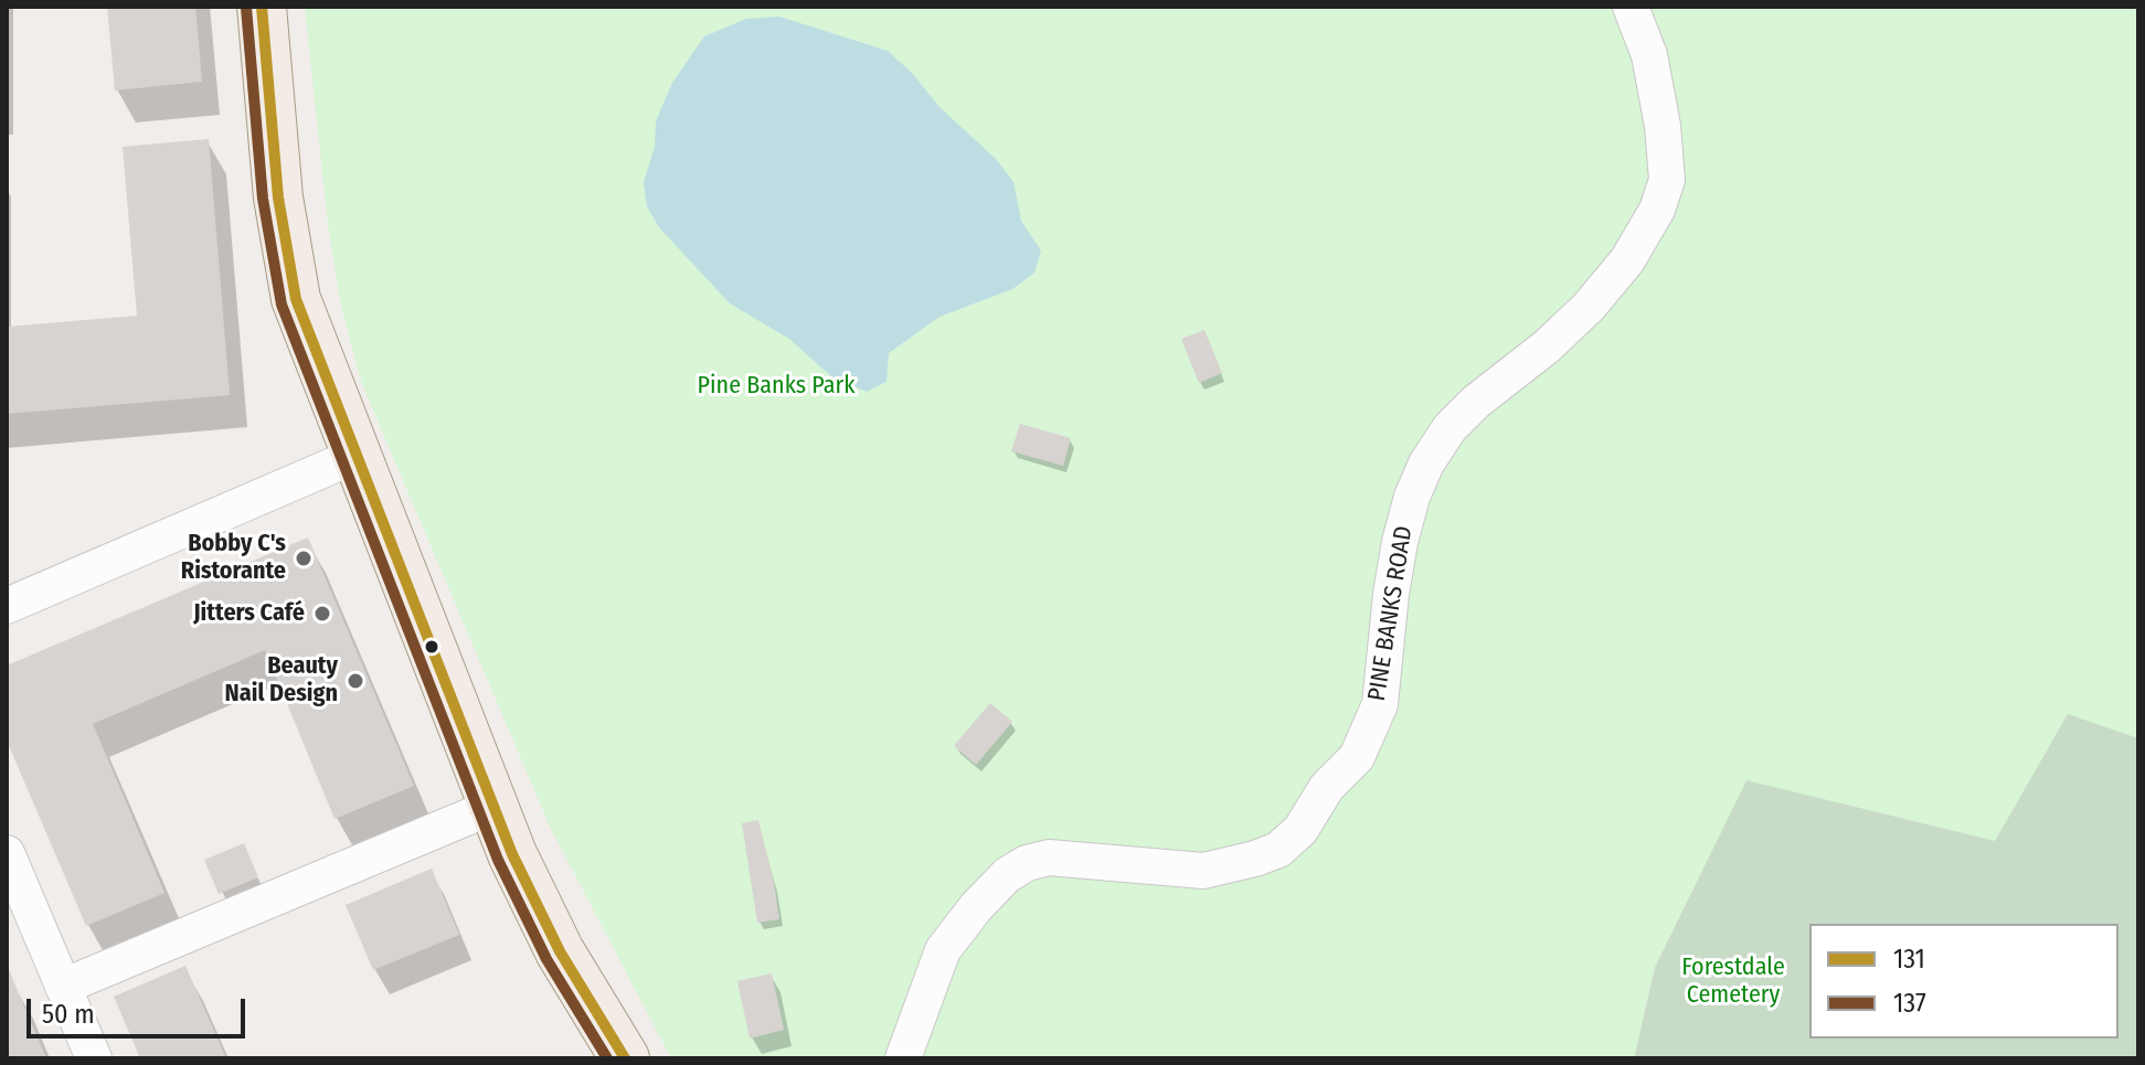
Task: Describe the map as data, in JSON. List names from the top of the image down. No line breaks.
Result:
{"streets":{"street":["PINE BANKS ROAD"]},"parks":["Pine Banks Park","Forestdale Cemetery"],"places":["Bobby C's Ristorante","Jitters Café","Beauty Nail Design"],"lines":["transit line 131","transit line 137"],"legend":["131","137"],"scale_bar":"50 m"}
